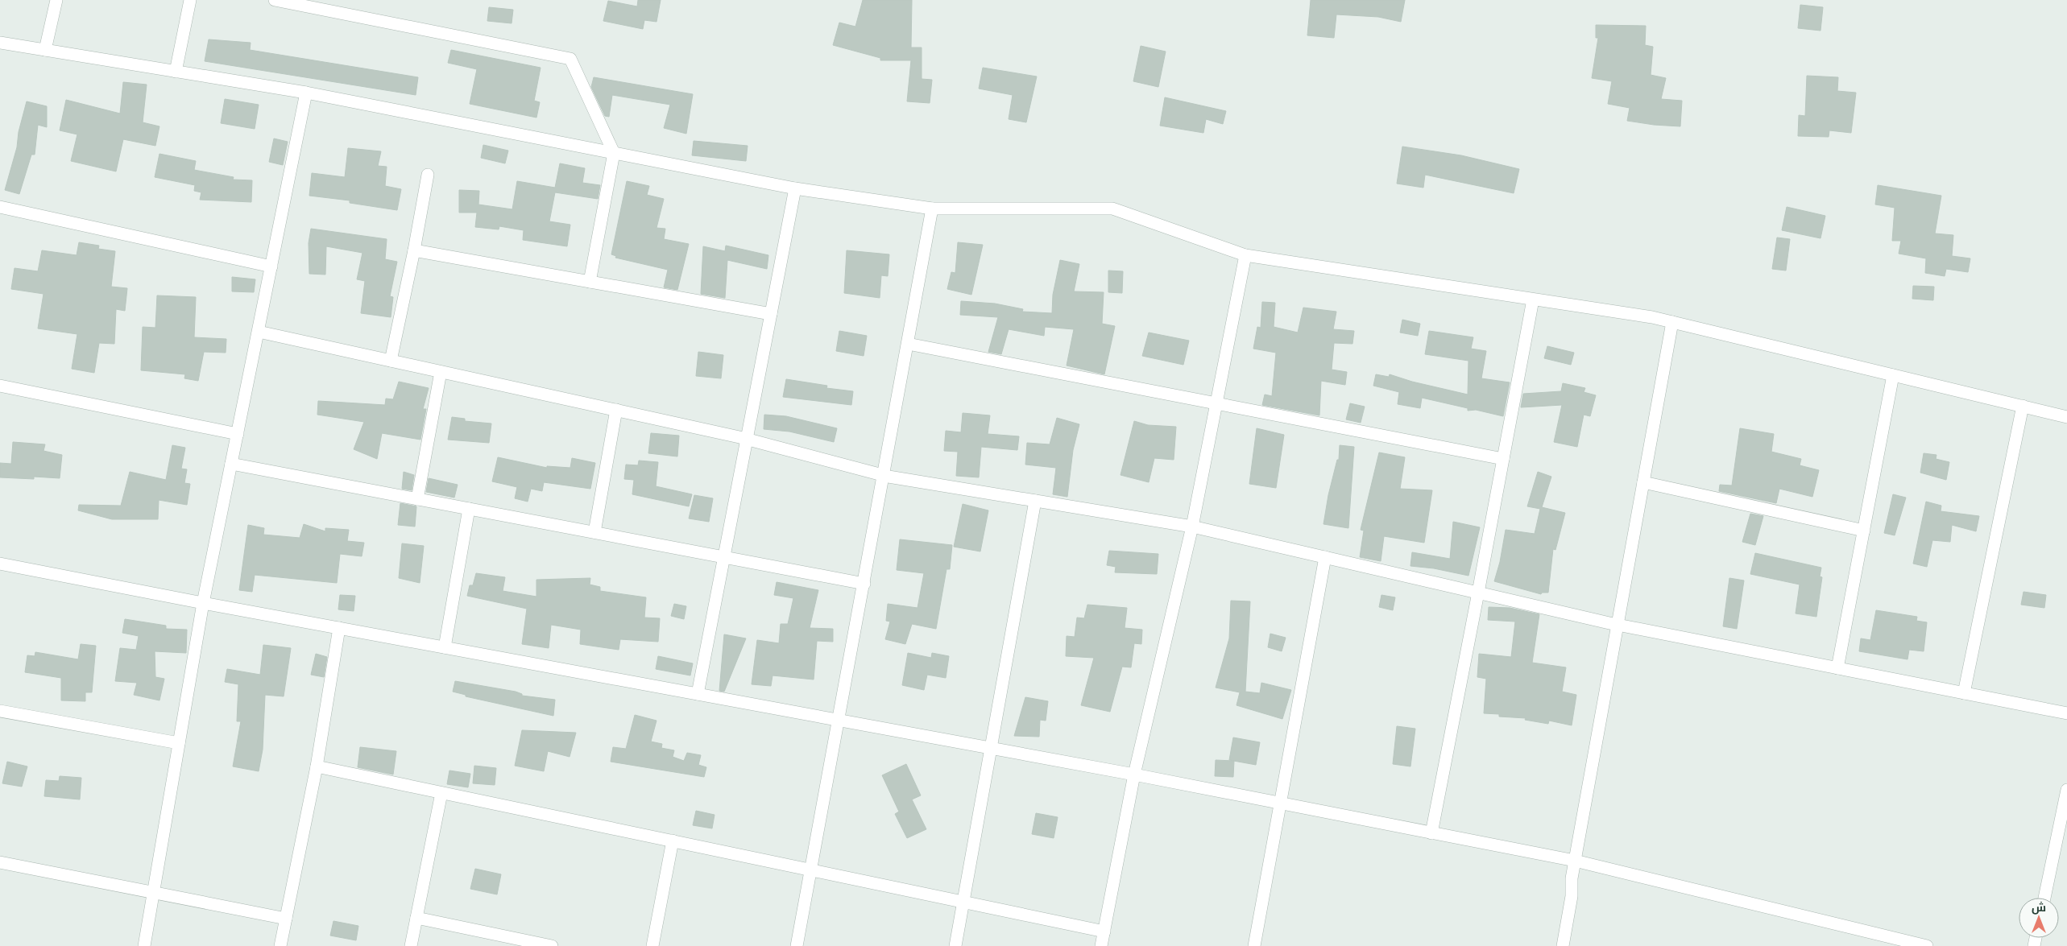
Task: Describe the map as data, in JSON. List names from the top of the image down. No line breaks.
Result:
{"north":"top"}
